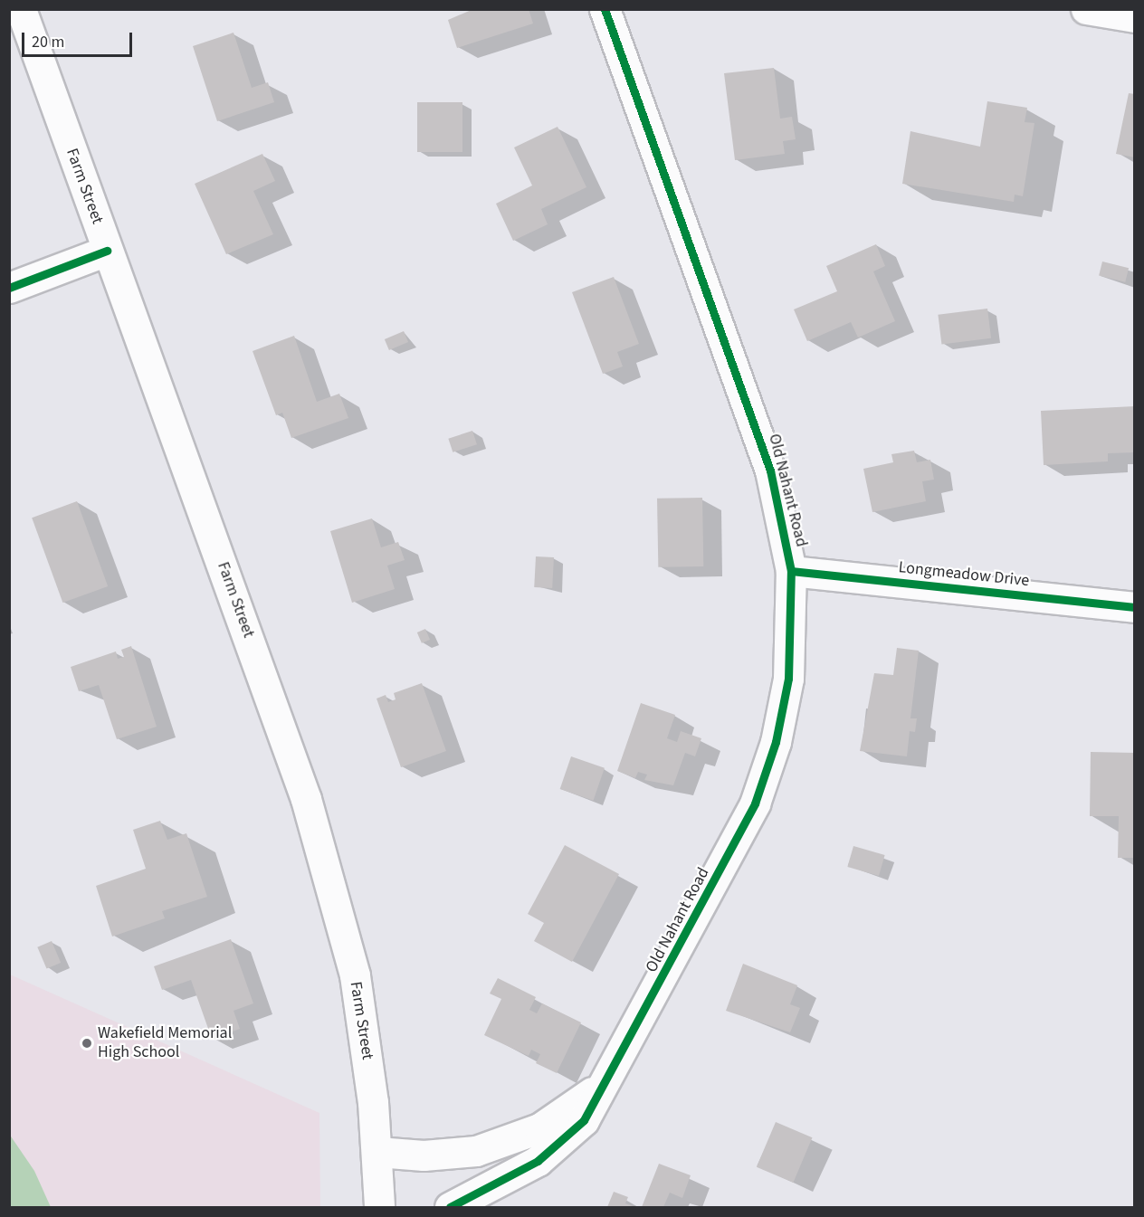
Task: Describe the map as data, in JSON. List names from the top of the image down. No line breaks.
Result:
{"streets":{"street":["Farm Street","Old Nahant Road","Longmeadow Drive"]},"crossings":[["Farm Street","Old Nahant Road"],["Old Nahant Road","Longmeadow Drive"]],"places":["Wakefield Memorial High School"],"scale_bar":"20 m"}
